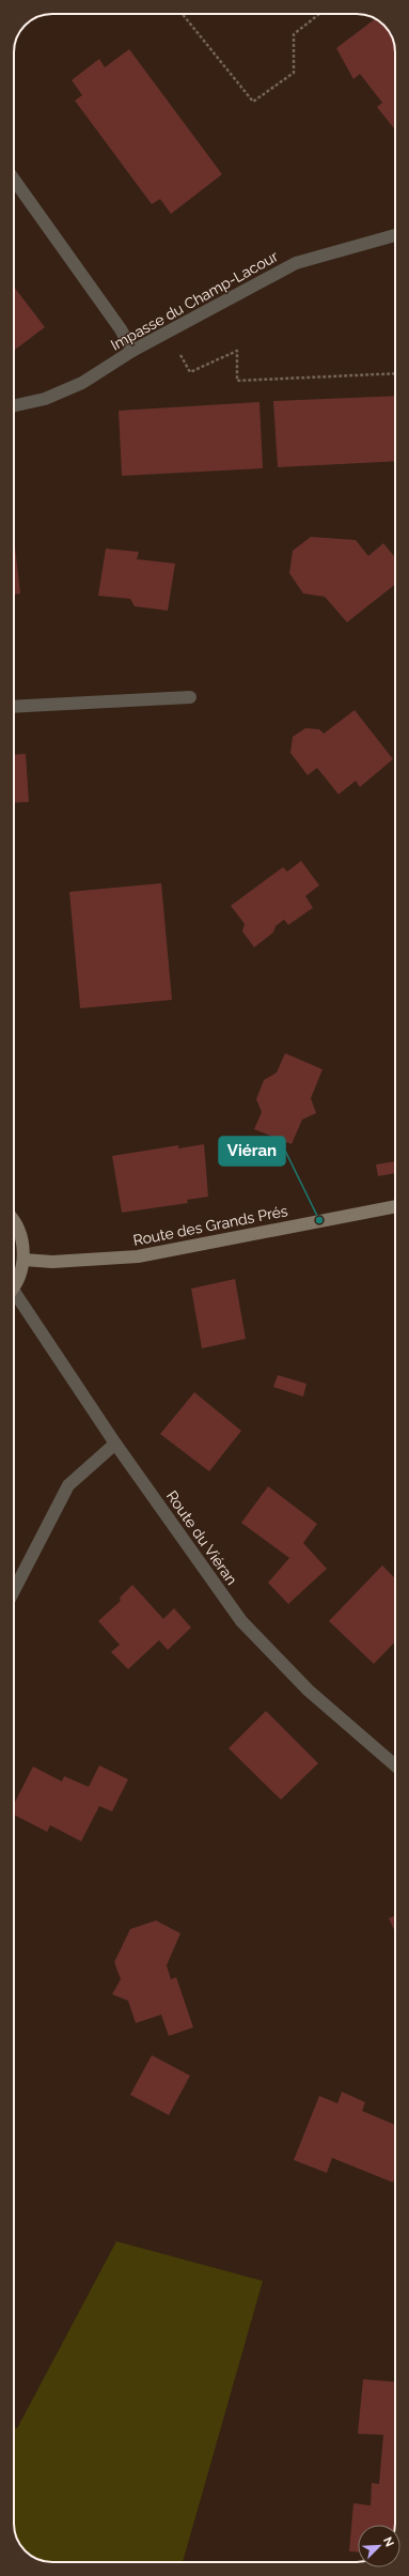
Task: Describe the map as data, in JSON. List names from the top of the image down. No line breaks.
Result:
{"streets":{"street":["Impasse du Champ-Lacour","Route des Grands Prés","Route du Viéran"]},"places":["Viéran"],"north":"top right"}
